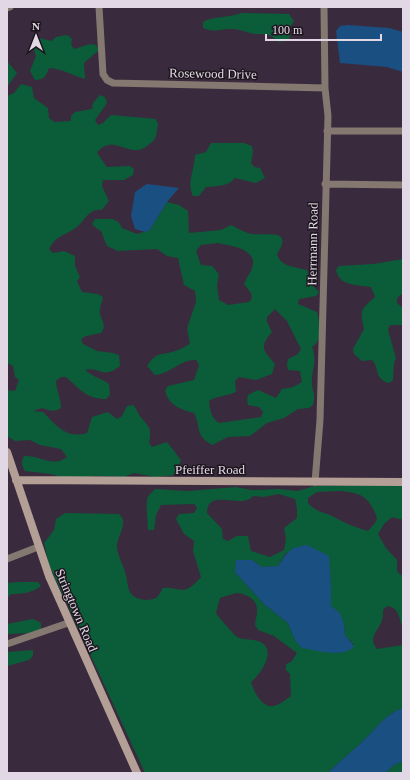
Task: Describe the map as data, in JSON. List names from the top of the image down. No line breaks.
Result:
{"streets":{"street":["Rosewood Drive","Herrmann Road","Pfeiffer Road","Stringtown Road"]},"crossings":[["Rosewood Drive","Herrmann Road"],["Herrmann Road","Pfeiffer Road"],["Pfeiffer Road","Stringtown Road"]],"scale_bar":"100 m","north":"top"}
